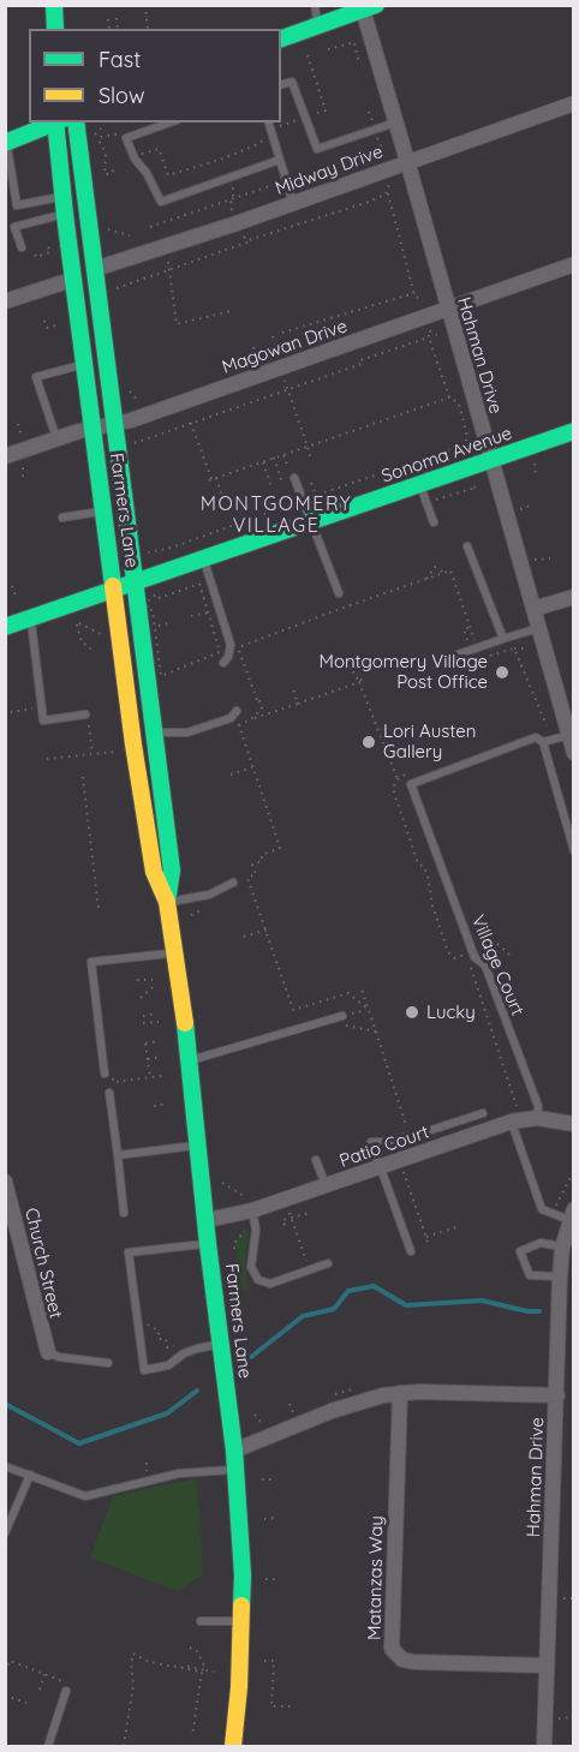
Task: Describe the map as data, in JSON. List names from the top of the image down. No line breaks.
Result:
{"streets":{"main road":["Sonoma Avenue","Farmers Lane"],"street":["Midway Drive","Magowan Drive","Hahman Drive","Patio Court","Church Street","Matanzas Way"],"lane":["Village Court"]},"crossings":[["Midway Drive","Hahman Drive"],["Midway Drive","Farmers Lane"],["Magowan Drive","Hahman Drive"],["Magowan Drive","Farmers Lane"],["Hahman Drive","Sonoma Avenue"],["Hahman Drive","Matanzas Way"],["Sonoma Avenue","Farmers Lane"],["Farmers Lane","Patio Court"],["Village Court","Patio Court"]],"districts":["MONTGOMERY VILLAGE"],"places":["Montgomery Village Post Office","Lori Austen Gallery","Lucky"],"legend":["Fast","Slow"]}
